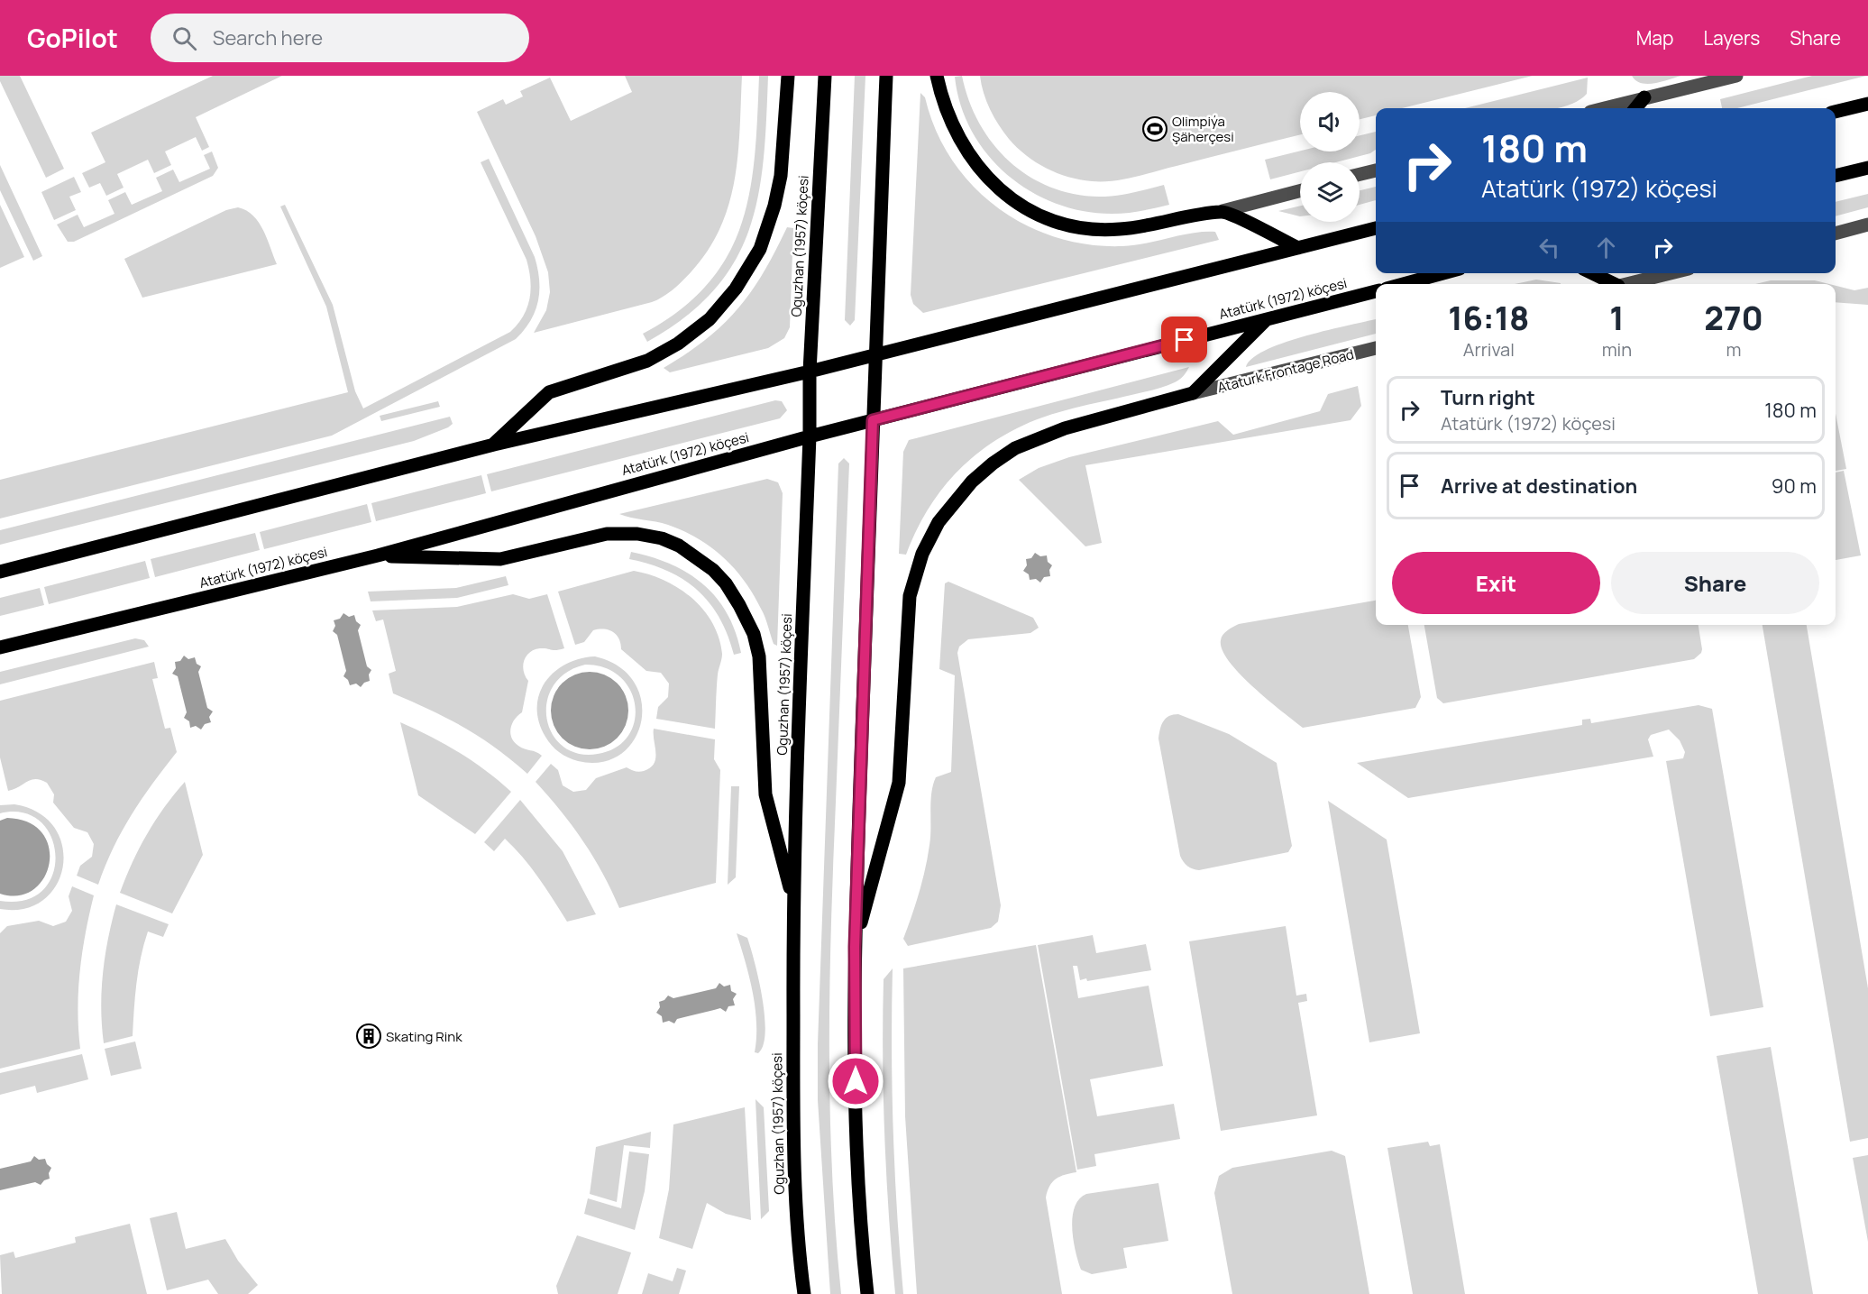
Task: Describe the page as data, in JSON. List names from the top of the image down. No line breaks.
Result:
{"streets":{"main road":["Oguzhan (1957) köçesi","Atatürk (1972) köçesi"],"street":["Ataturk Frontage Road"]},"crossings":[["Oguzhan (1957) köçesi","Atatürk (1972) köçesi"]],"places":{"sports":["Olimpiýa Şäherçesi"],"building":["Skating Rink"]},"page":{"header":"GoPilot","search":"Search here","nav":["Map","Layers","Share"],"turn":["180 m","Atatürk (1972) köçesi"],"eta":["16:18","Arrival","1","min","270","m"],"list":[{"name":"Turn right","note":"Atatürk (1972) köçesi","value":"180 m"},{"name":"Arrive at destination","value":"90 m"}],"buttons":["Exit","Share"]}}
